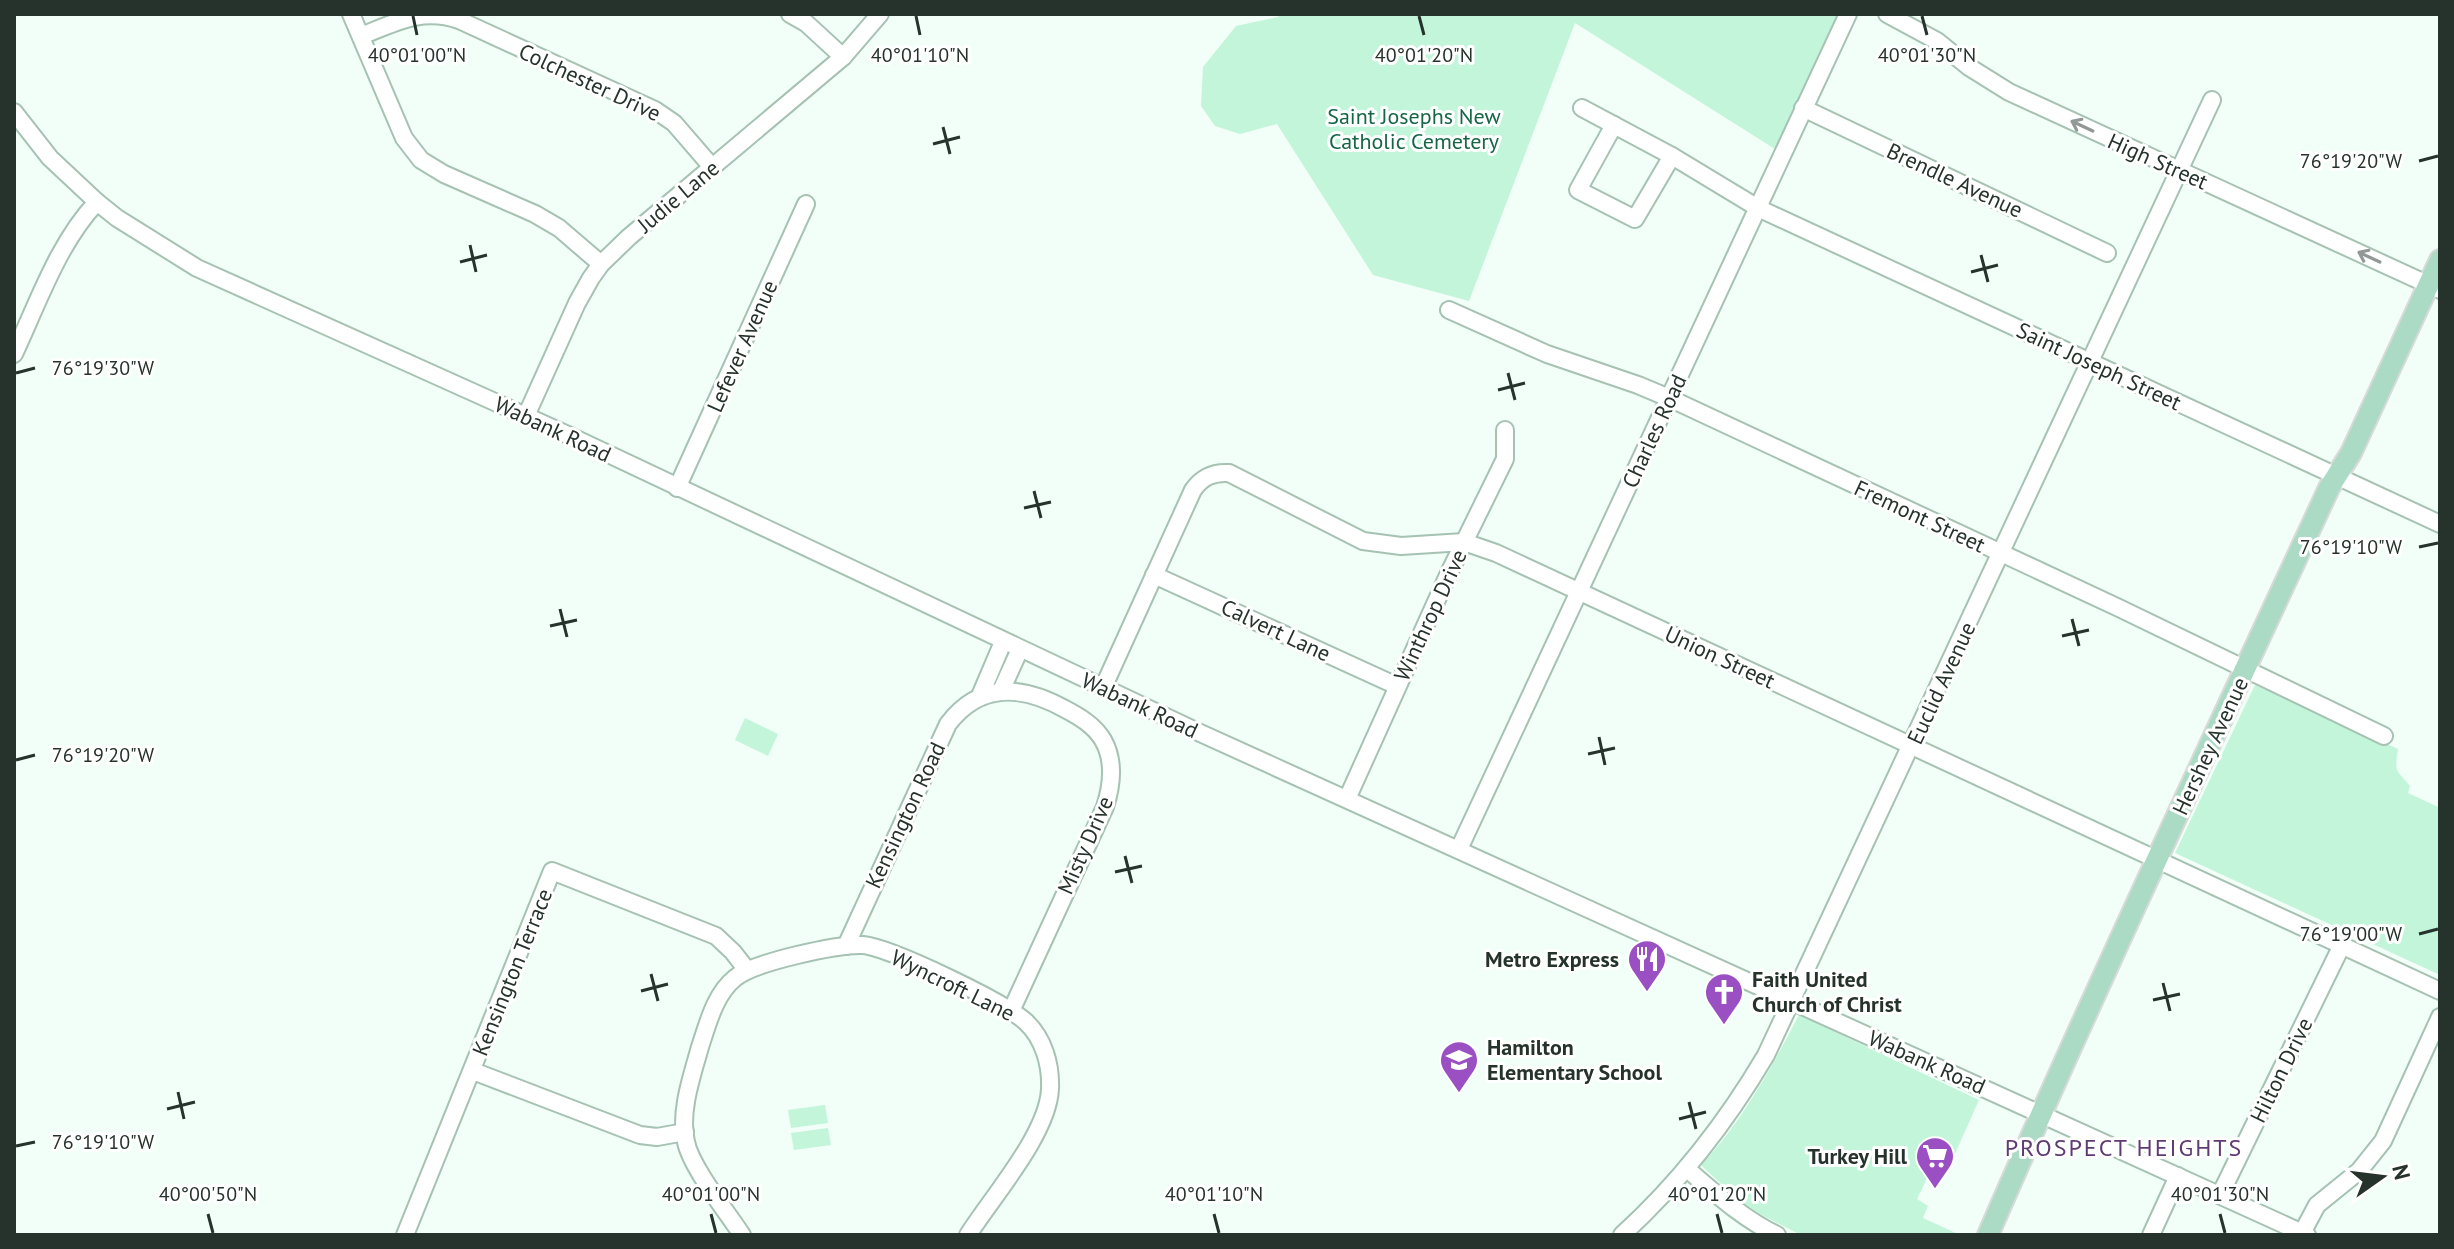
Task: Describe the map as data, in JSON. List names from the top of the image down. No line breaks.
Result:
{"streets":{"main road":["Hershey Avenue"],"street":["Colchester Drive","High Street","Brendle Avenue","Judie Lane","Lefever Avenue","Saint Joseph Street","Wabank Road","Charles Road","Fremont Street","Winthrop Drive","Calvert Lane","Union Street","Euclid Avenue","Kensington Road","Misty Drive","Kensington Terrace","Wyncroft Lane","Hilton Drive"]},"crossings":[["Colchester Drive","Judie Lane"],["High Street","Euclid Avenue"],["High Street","Hershey Avenue"],["Brendle Avenue","Charles Road"],["Judie Lane","Wabank Road"],["Lefever Avenue","Wabank Road"],["Saint Joseph Street","Charles Road"],["Saint Joseph Street","Euclid Avenue"],["Saint Joseph Street","Hershey Avenue"],["Wabank Road","Charles Road"],["Wabank Road","Winthrop Drive"],["Wabank Road","Union Street"],["Wabank Road","Euclid Avenue"],["Wabank Road","Hershey Avenue"],["Wabank Road","Kensington Road"],["Wabank Road","Hilton Drive"],["Charles Road","Fremont Street"],["Charles Road","Union Street"],["Fremont Street","Euclid Avenue"],["Fremont Street","Hershey Avenue"],["Winthrop Drive","Calvert Lane"],["Winthrop Drive","Union Street"],["Calvert Lane","Union Street"],["Union Street","Euclid Avenue"],["Union Street","Hershey Avenue"],["Union Street","Hilton Drive"],["Kensington Road","Misty Drive"],["Kensington Road","Wyncroft Lane"],["Misty Drive","Wyncroft Lane"],["Kensington Terrace","Wyncroft Lane"]],"one_way":["High Street"],"districts":["PROSPECT HEIGHTS"],"parks":["Saint Josephs New Catholic Cemetery"],"places":{"restaurant":["Metro Express"],"church":["Faith United Church of Christ"],"school or university":["Hamilton Elementary School"],"supermarket":["Turkey Hill"]},"north":"right","coordinates":["40°01'00\"N","40°01'10\"N","40°01'20\"N","40°01'30\"N","76°19'20\"W","76°19'30\"W","76°19'10\"W","76°19'00\"W","40°00'50\"N"]}
